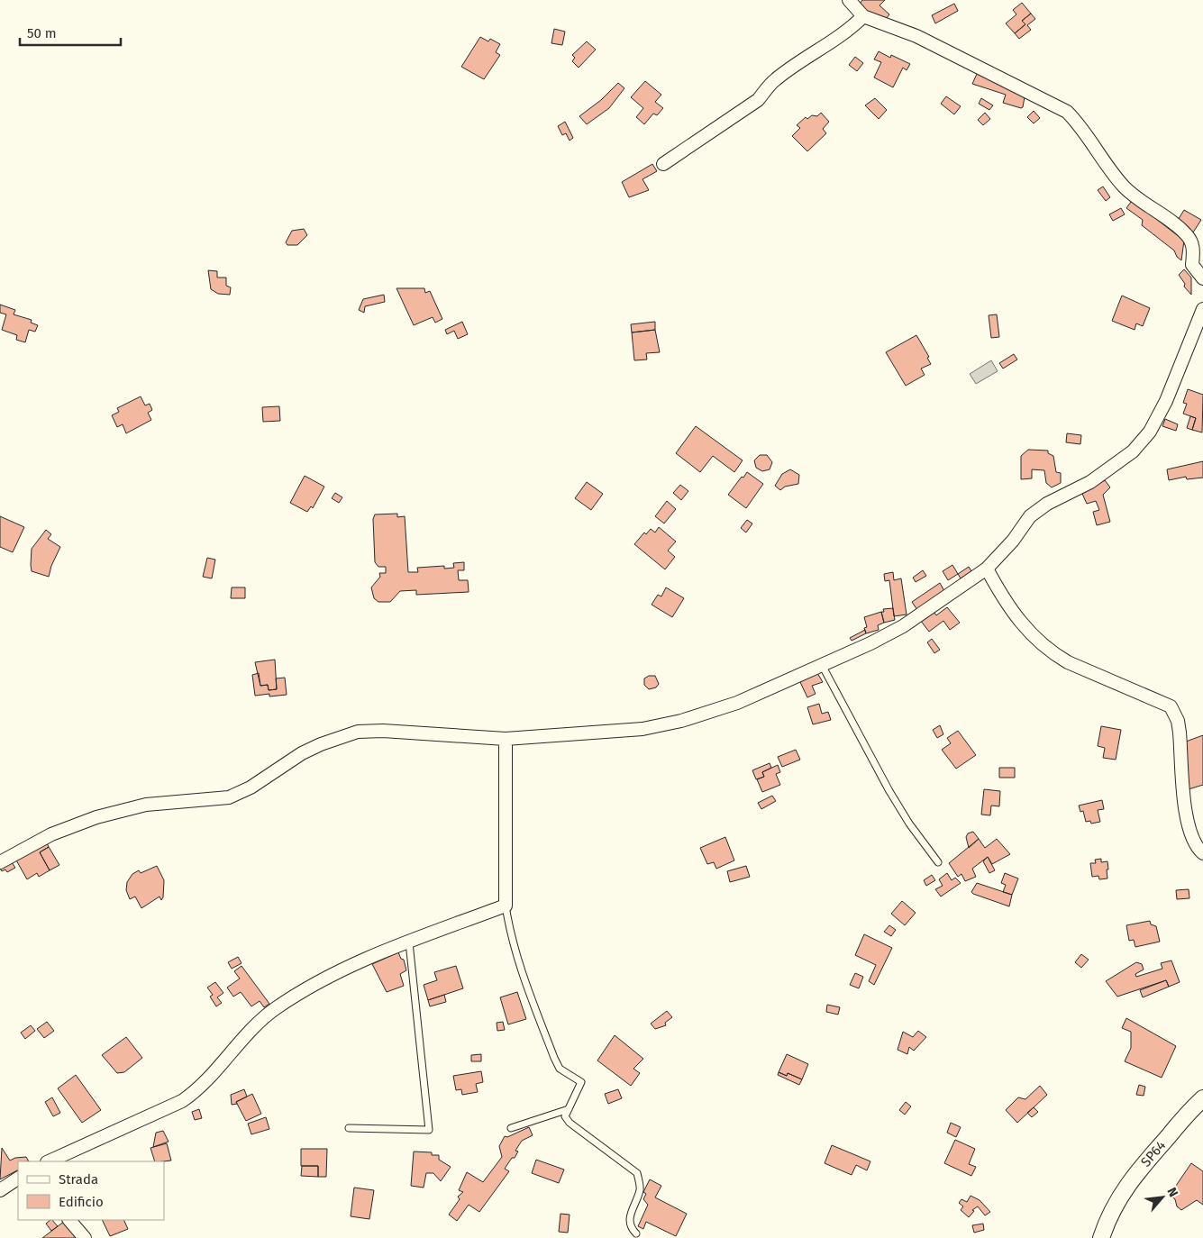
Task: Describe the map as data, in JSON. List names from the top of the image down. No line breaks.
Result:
{"streets":{"street":["SP64"]},"legend":["Strada","Edificio"],"scale_bar":"50 m","north":"top right"}
